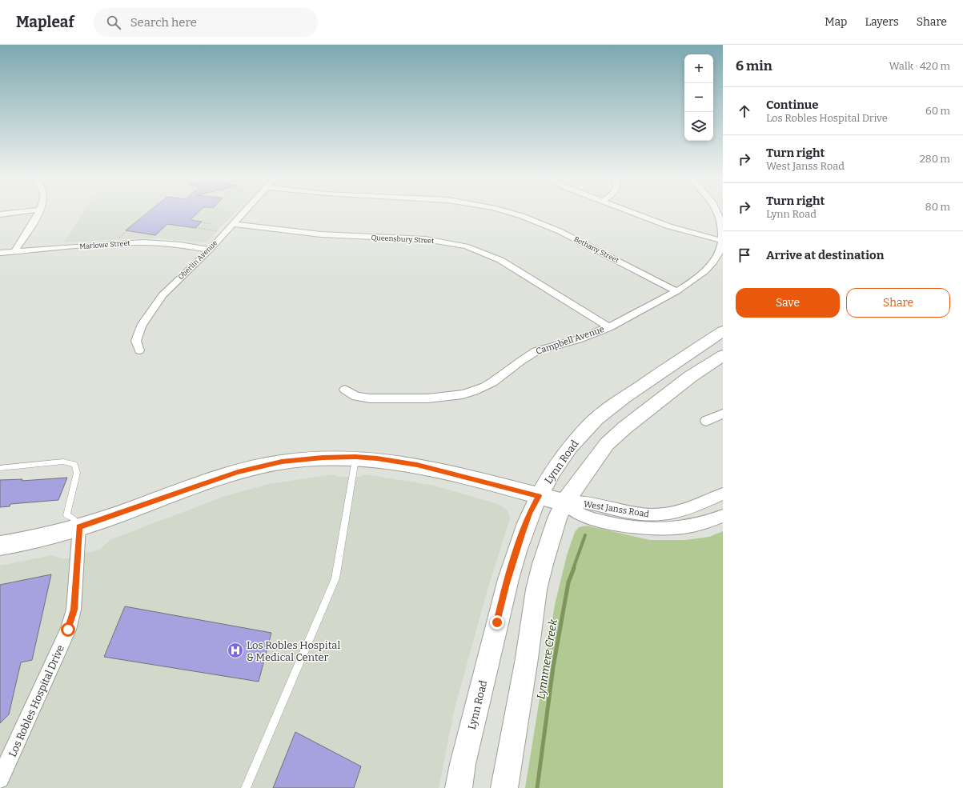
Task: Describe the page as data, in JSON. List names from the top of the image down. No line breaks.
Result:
{"streets":{"main road":["Lynn Road","West Janss Road"],"street":["Queensbury Street","Marlowe Street","Bethany Street","Oberlin Avenue","Campbell Avenue","Los Robles Hospital Drive"]},"crossings":[["Queensbury Street","Oberlin Avenue"],["Queensbury Street","Campbell Avenue"],["Marlowe Street","Oberlin Avenue"],["Bethany Street","Campbell Avenue"],["Lynn Road","West Janss Road"],["West Janss Road","Los Robles Hospital Drive"]],"water":["Lynnmere Creek"],"places":{"hospital":["Los Robles Hospital & Medical Center"]},"page":{"header":"Mapleaf","search":"Search here","nav":["Map","Layers","Share"],"heading":["6 min","Walk · 420 m"],"map_buttons":["+","−"],"list":[["Continue","Los Robles Hospital Drive","60 m"],["Turn right","West Janss Road","280 m"],["Turn right","Lynn Road","80 m"],"Arrive at destination"],"buttons":["Save","Share"]}}
